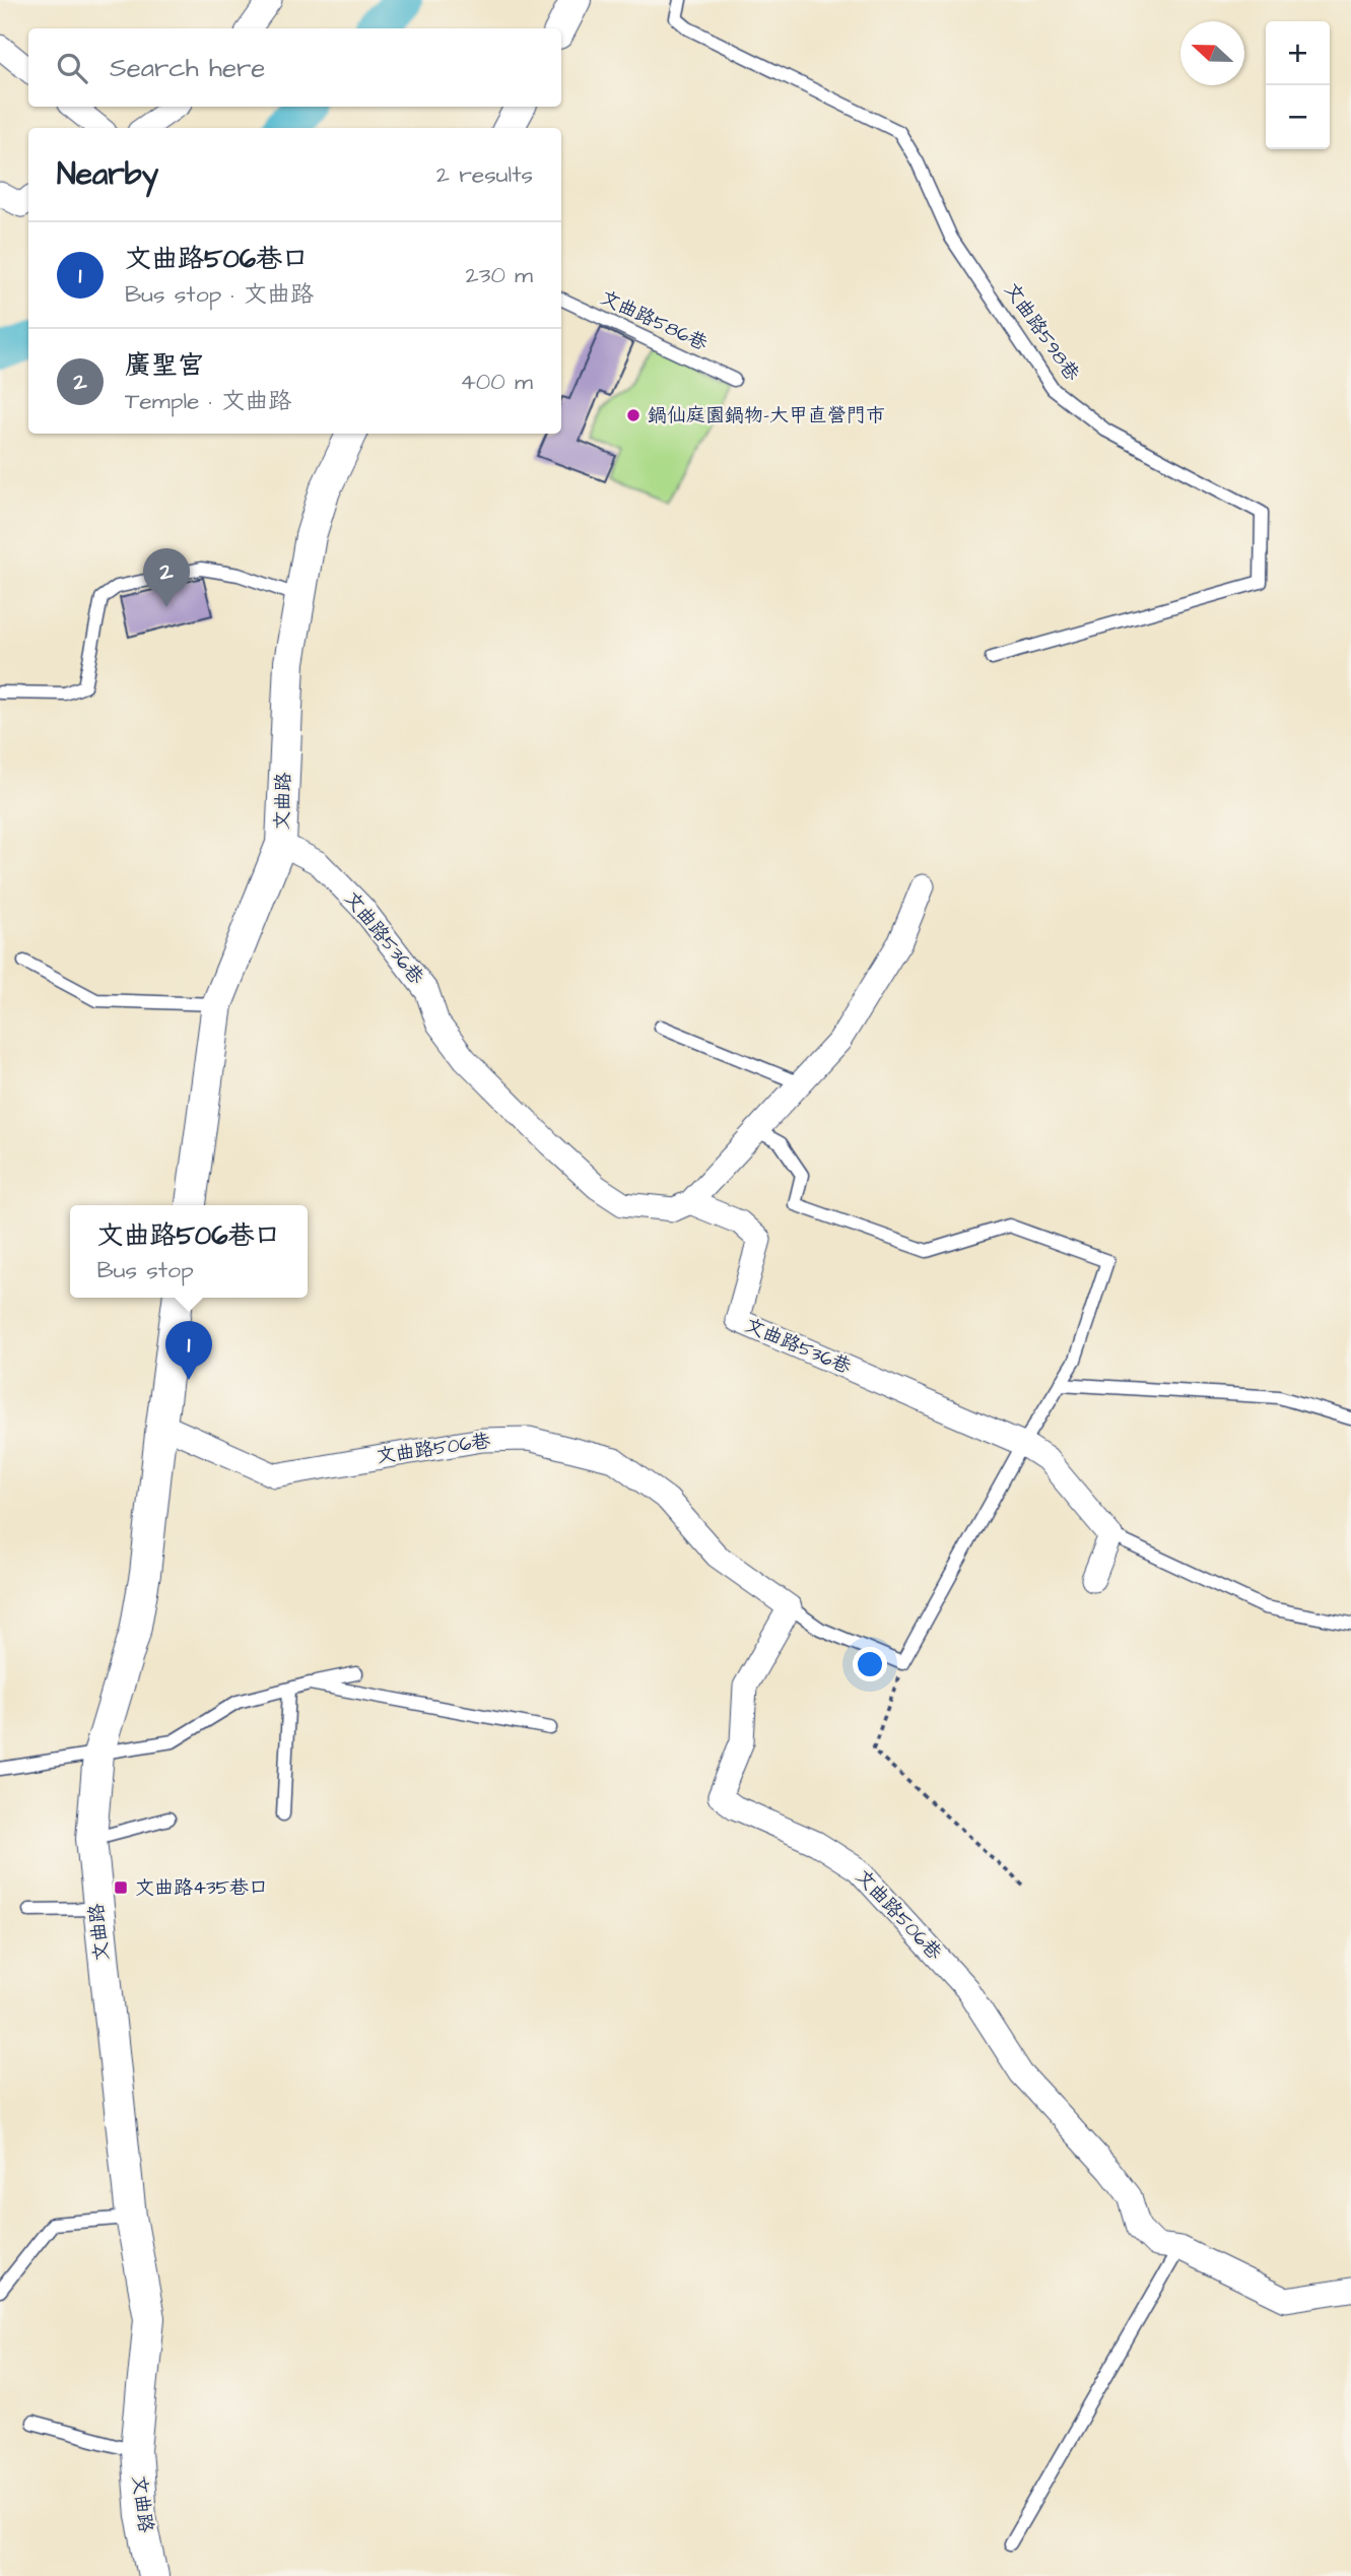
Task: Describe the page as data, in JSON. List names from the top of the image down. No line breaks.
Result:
{"streets":{"street":["文曲路","文曲路536巷","文曲路506巷"],"lane":["文曲路586巷","文曲路598巷"]},"crossings":[["文曲路","文曲路536巷"],["文曲路","文曲路506巷"]],"places":{"other":["鍋仙庭園鍋物-大甲直營門市"],"transit":["文曲路435巷口"]},"north":"left","page":{"map_buttons":["+","−"],"search":"Search here","heading":["Nearby","2 results"],"list":[{"mark":"1","name":"文曲路506巷口","note":"Bus stop · 文曲路","value":"230 m"},{"mark":"2","name":"廣聖宮","note":"Temple · 文曲路","value":"400 m"}],"pins":["2","1"],"popup":["文曲路506巷口","Bus stop"]}}
